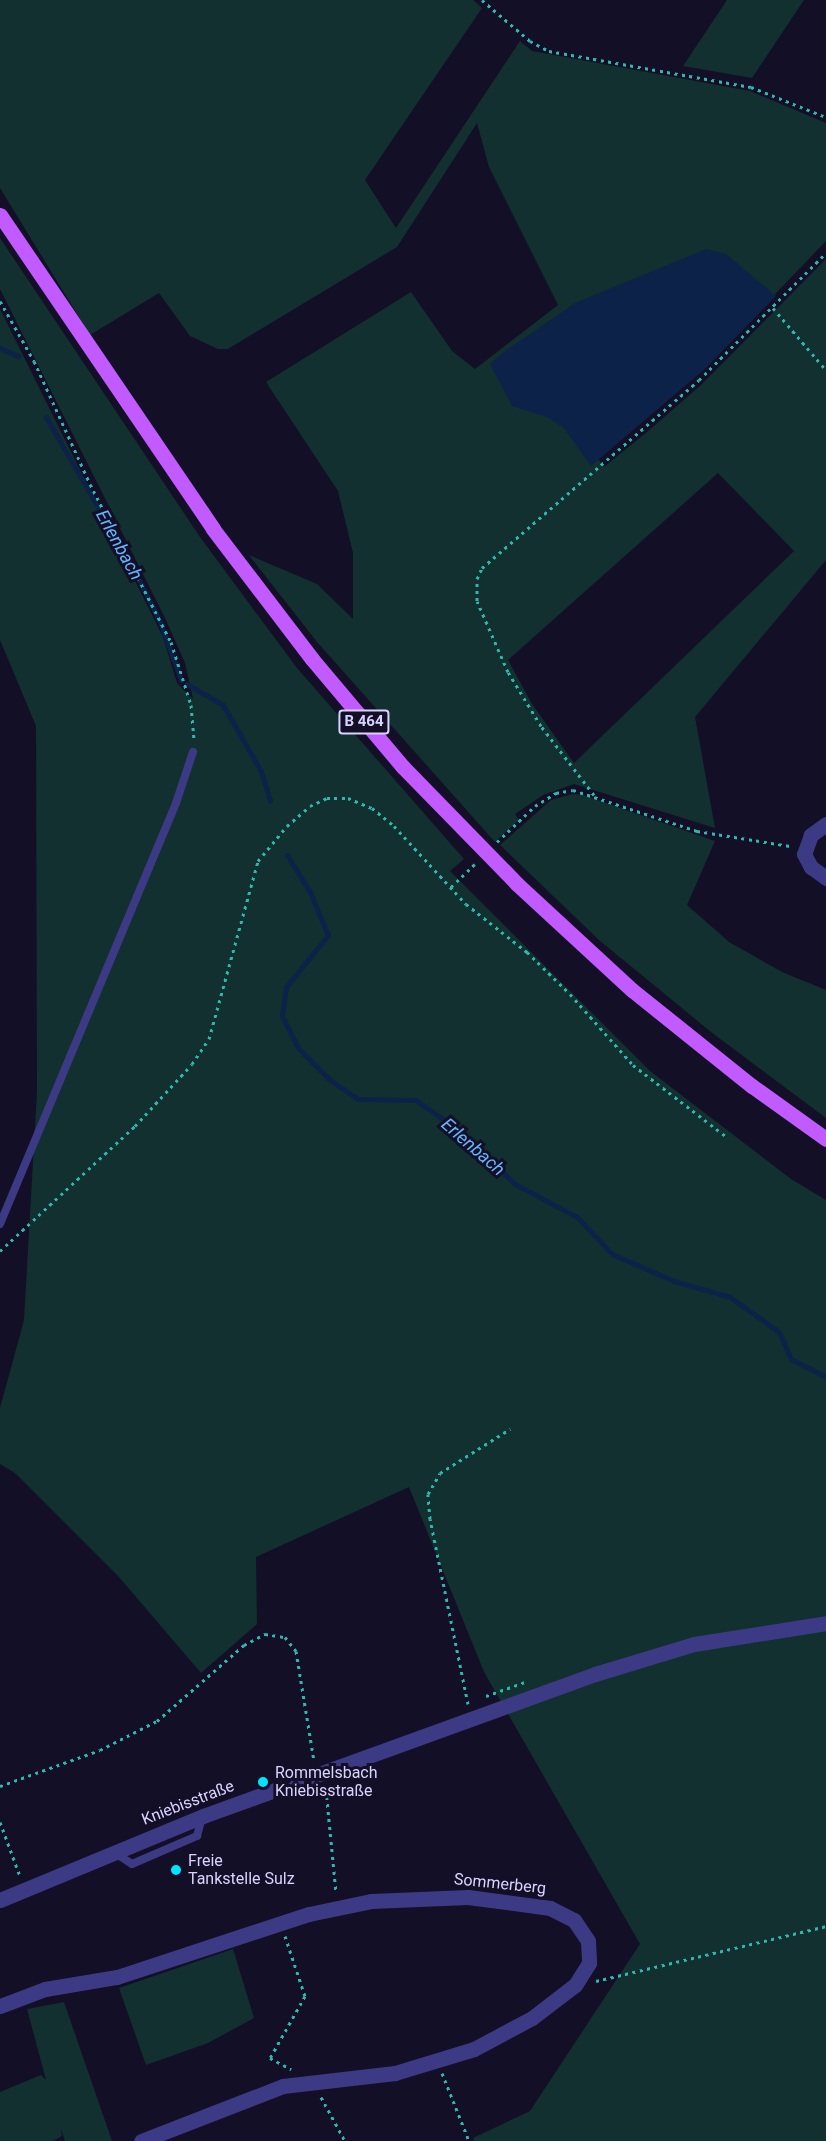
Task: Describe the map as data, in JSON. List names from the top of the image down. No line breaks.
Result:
{"streets":{"main road":["B 464"],"street":["Kniebisstraße","Sommerberg"]},"water":["Erlenbach"],"places":["Rommelsbach Kniebisstraße","Freie Tankstelle Sulz"]}
